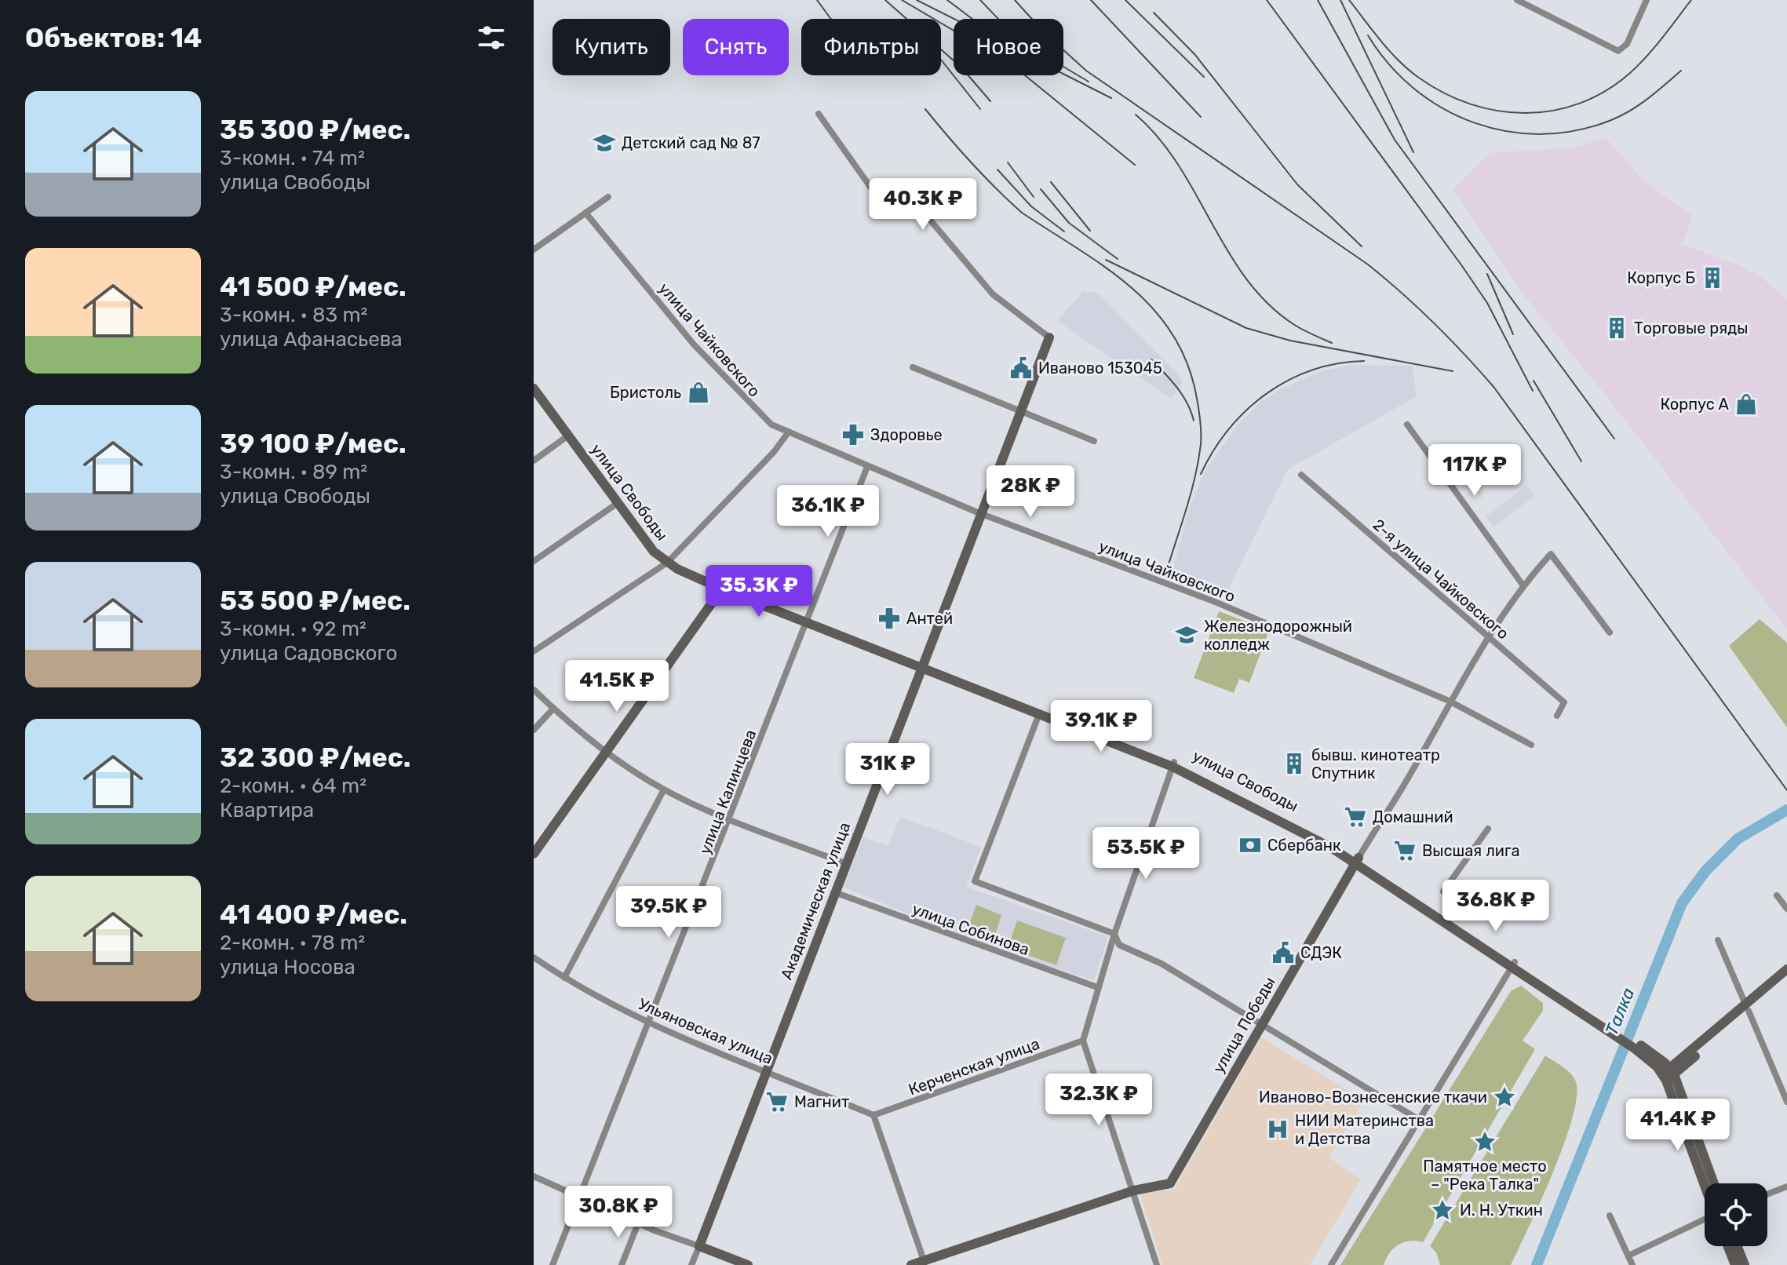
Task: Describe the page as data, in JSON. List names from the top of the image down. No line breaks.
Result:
{"streets":{"street":["улица Чайковского","улица Свободы","2-я улица Чайковского","улица Калинцева","Академическая улица","улица Собинова","улица Победы","Ульяновская улица","Керченская улица"]},"crossings":[["улица Чайковского","улица Калинцева"],["улица Чайковского","Академическая улица"],["улица Чайковского","улица Победы"],["улица Свободы","улица Калинцева"],["улица Свободы","Академическая улица"],["улица Свободы","улица Победы"],["2-я улица Чайковского","улица Победы"],["улица Калинцева","Ульяновская улица"],["Академическая улица","улица Собинова"],["Академическая улица","Ульяновская улица"],["Ульяновская улица","Керченская улица"]],"water":["Талка"],"places":{"school or university":["Детский сад № 87","Железнодорожный колледж"],"building":["Корпус Б","Торговые ряды","бывш. кинотеатр Спутник"],"public building":["Иваново 153045","СДЭК"],"shop":["Бристоль","Корпус А"],"pharmacy":["Здоровье","Антей"],"supermarket":["Домашний","Высшая лига","Магнит"],"bank":["Сбербанк"],"place":["Иваново-Вознесенские ткачи","Памятное место – \"Река Талка\"","И. Н. Уткин"],"hospital":["НИИ Материнства и Детства"]},"page":{"heading":"Объектов: 14","chip":["Купить","Снять","Фильтры","Новое"],"list":[{"name":"35 300 ₽/мес.","note":"3-комн. · 74 m² · улица Свободы"},{"name":"41 500 ₽/мес.","note":"3-комн. · 83 m² · улица Афанасьева"},{"name":"39 100 ₽/мес.","note":"3-комн. · 89 m² · улица Свободы"},{"name":"53 500 ₽/мес.","note":"3-комн. · 92 m² · улица Садовского"},{"name":"32 300 ₽/мес.","note":"2-комн. · 64 m² · Квартира"},{"name":"41 400 ₽/мес.","note":"2-комн. · 78 m² · улица Носова"}],"price":["40.3K ₽","117K ₽","28K ₽","36.1K ₽","35.3K ₽","41.5K ₽","39.1K ₽","31K ₽","53.5K ₽","36.8K ₽","39.5K ₽","32.3K ₽","41.4K ₽","30.8K ₽"]}}
